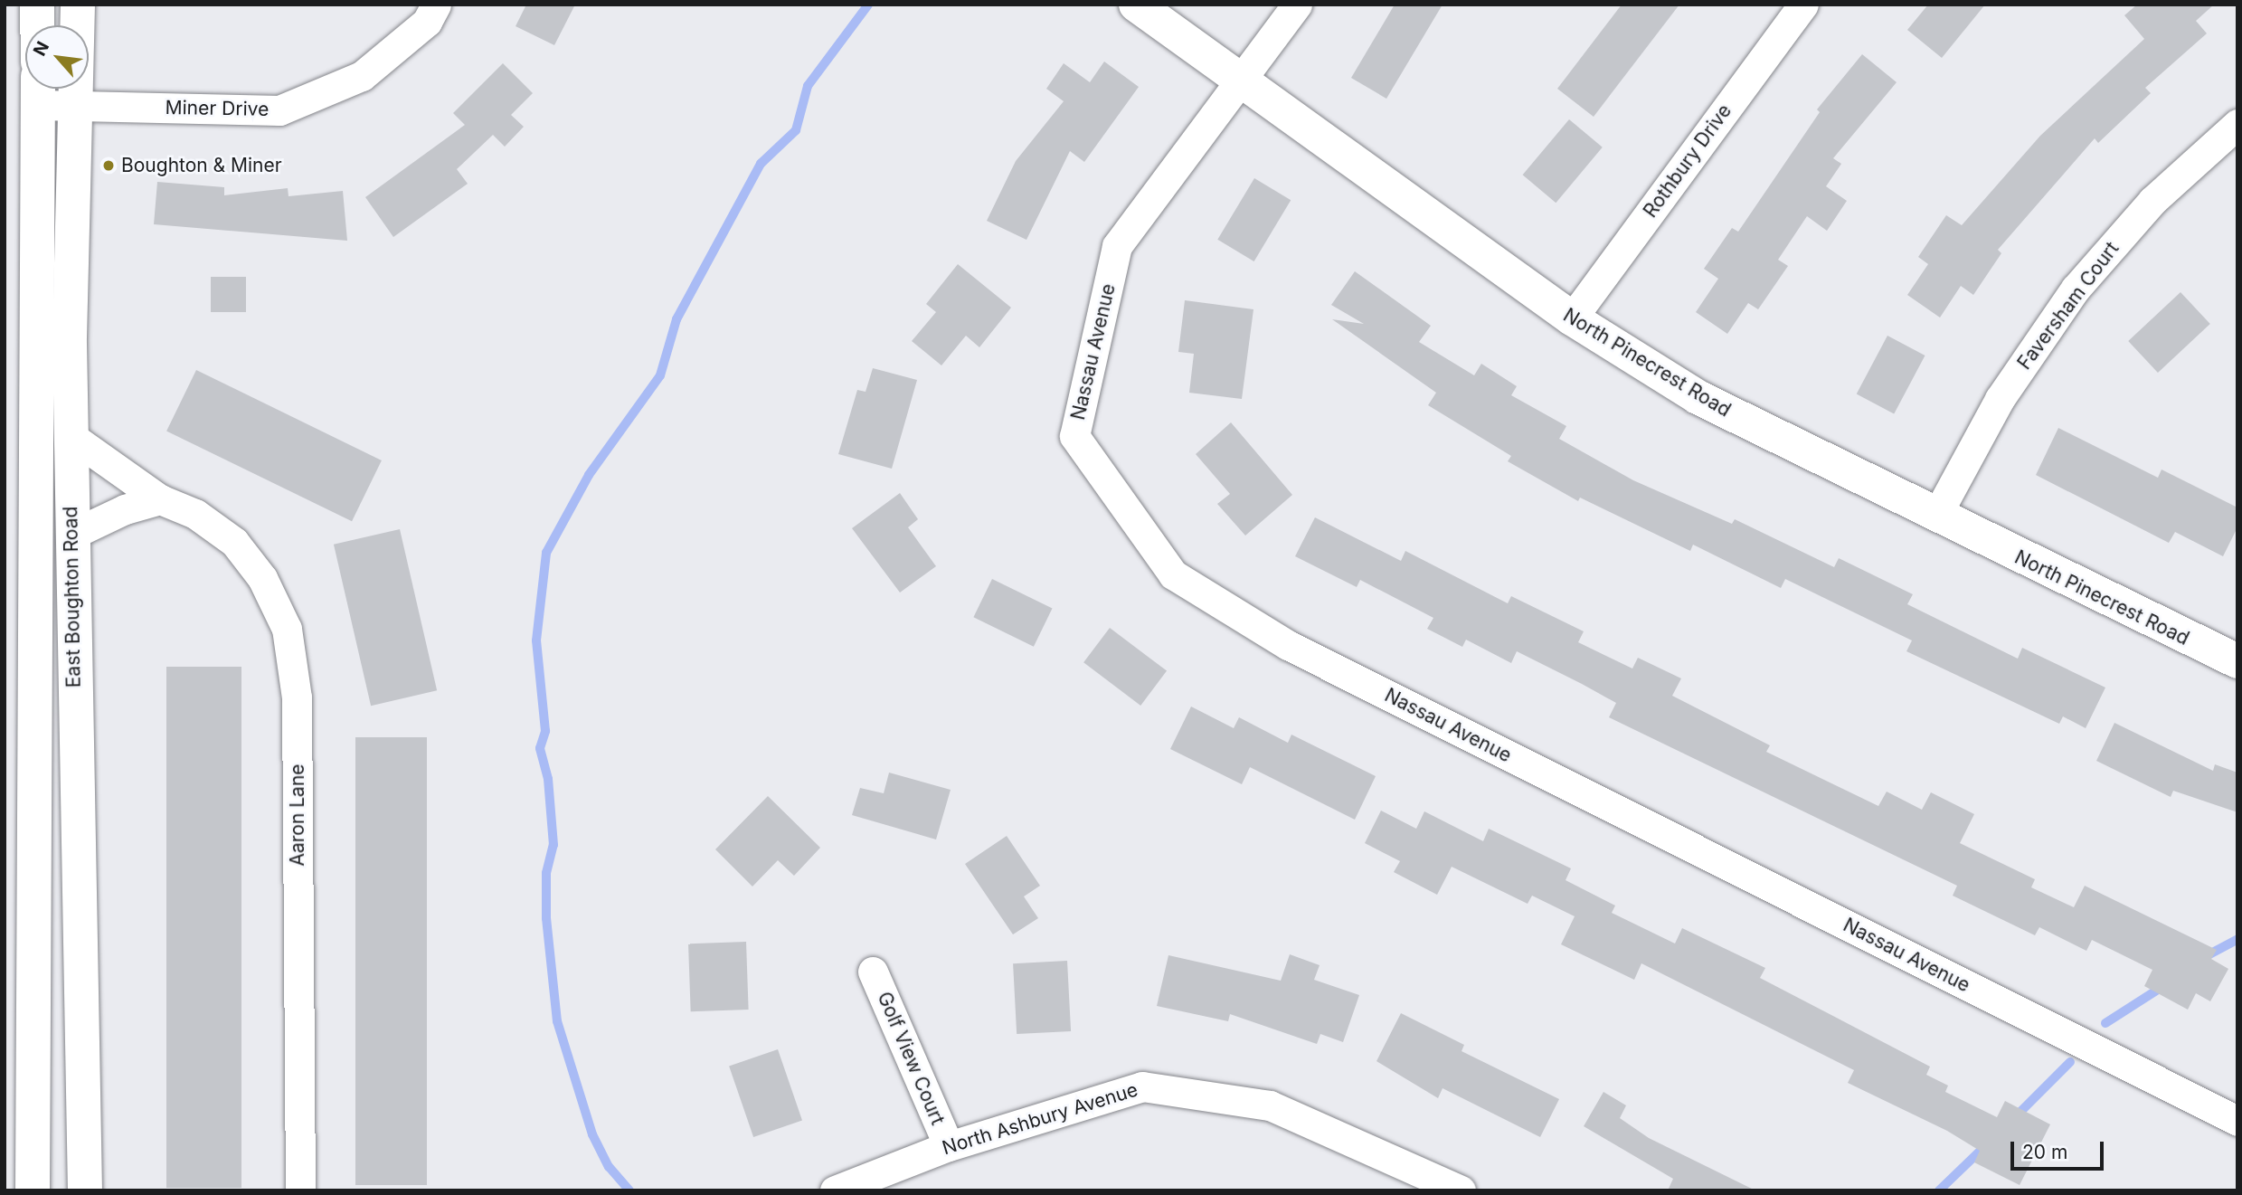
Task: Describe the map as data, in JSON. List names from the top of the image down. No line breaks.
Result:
{"streets":{"main road":["North Pinecrest Road","East Boughton Road"],"street":["Miner Drive","Rothbury Drive","Faversham Court","Nassau Avenue","Aaron Lane","Golf View Court","North Ashbury Avenue"]},"crossings":[["Miner Drive","East Boughton Road"],["Rothbury Drive","North Pinecrest Road"],["Faversham Court","North Pinecrest Road"],["Nassau Avenue","North Pinecrest Road"],["East Boughton Road","Aaron Lane"],["Golf View Court","North Ashbury Avenue"]],"places":["Boughton & Miner"],"scale_bar":"20 m","north":"top left"}
